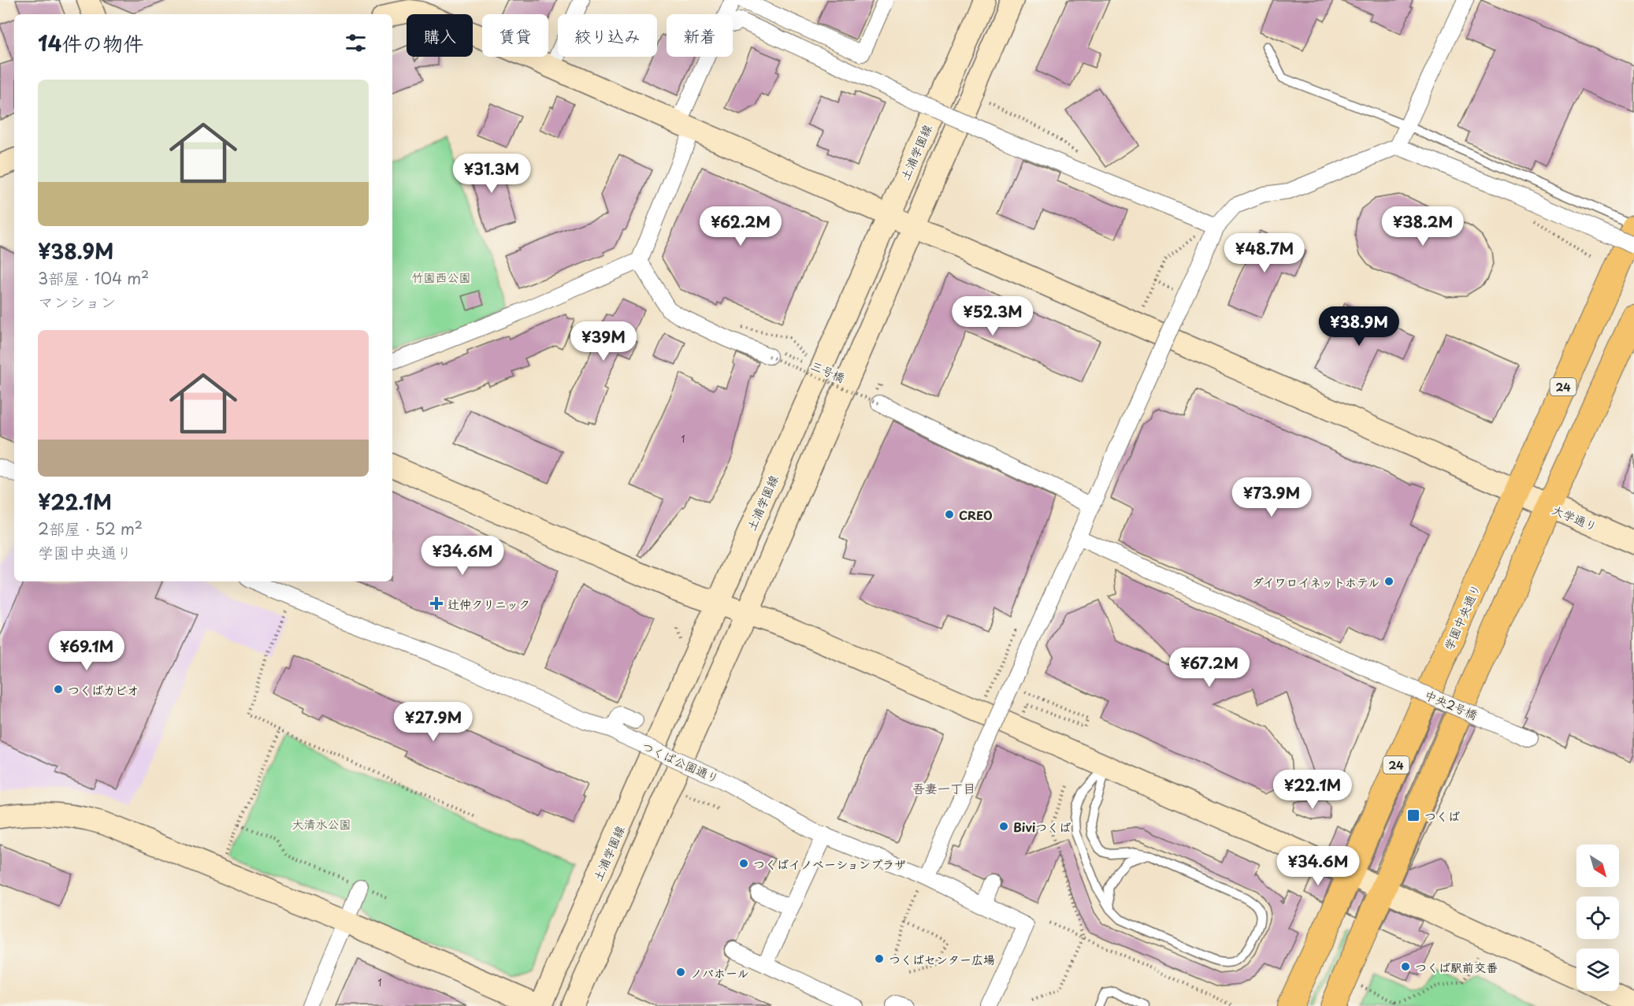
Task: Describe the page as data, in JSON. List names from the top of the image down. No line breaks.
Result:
{"streets":{"main road":["24","学園中央通り"],"street":["土浦学園線","大学通り","中央2号橋","つくば公園通り"],"path":["三号橋"]},"crossings":[["土浦学園線","大学通り"],["大学通り","学園中央通り"]],"districts":["吾妻一丁目"],"parks":["竹園西公園","大清水公園"],"places":{"other":["CREO","ダイワロイネットホテル","つくばカピオ","Biviつくば","つくばイノベーションプラザ","つくばセンター広場","つくば駅前交番","ノバホール"],"health":["辻仲クリニック"],"transit":["つくば"]},"house_numbers":["1","1"],"north":"bottom right","page":{"chip":["購入","賃貸","絞り込み","新着"],"heading":"14件の物件","list":[{"name":"¥38.9M","note":"3部屋 · 104 m² · マンション"},{"name":"¥22.1M","note":"2部屋 · 52 m² · 学園中央通り"}],"price":["¥31.3M","¥62.2M","¥38.2M","¥48.7M","¥52.3M","¥38.9M","¥39M","¥73.9M","¥34.6M","¥69.1M","¥67.2M","¥27.9M","¥22.1M","¥34.6M"]}}
